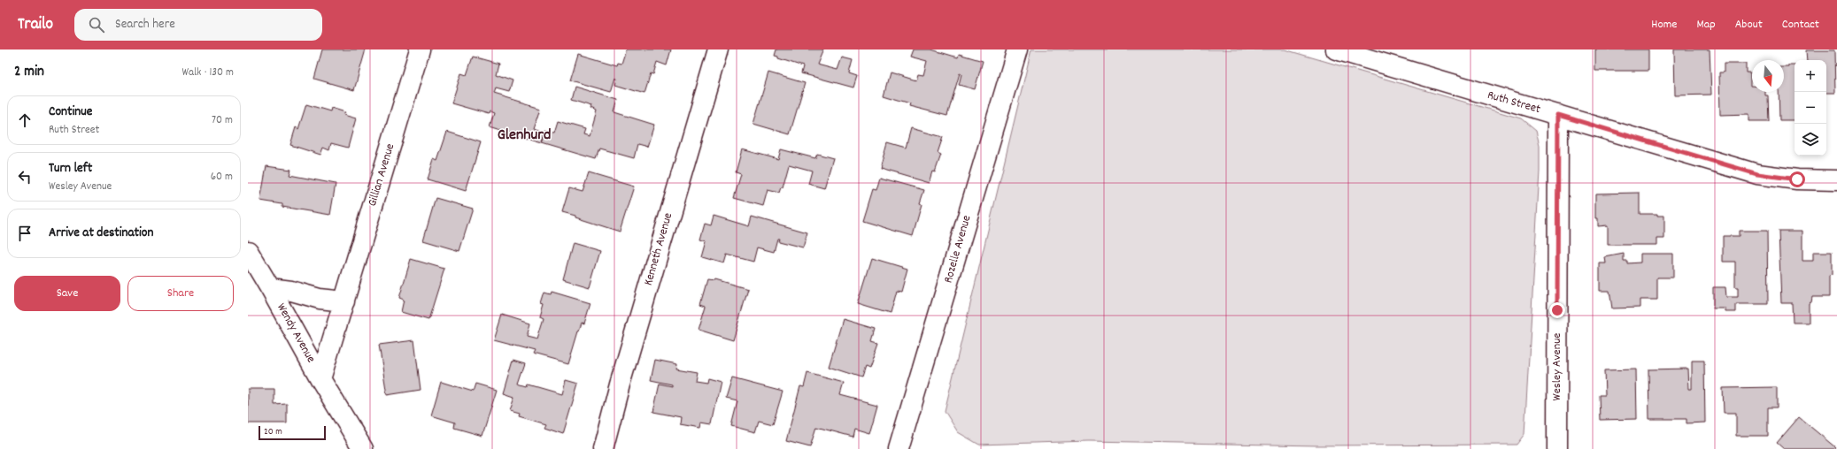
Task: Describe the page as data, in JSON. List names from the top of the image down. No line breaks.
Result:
{"streets":{"street":["Ruth Street","Gillian Avenue","Kenneth Avenue","Rozelle Avenue","Wendy Avenue","Wesley Avenue"]},"crossings":[["Ruth Street","Wesley Avenue"],["Gillian Avenue","Wendy Avenue"]],"districts":["Glenhurd"],"scale_bar":"20 m","north":"bottom","page":{"header":"Trailo","search":"Search here","nav":["Home","Map","About","Contact"],"heading":["2 min","Walk · 130 m"],"map_buttons":["+","−"],"list":[["Continue","Ruth Street","70 m"],["Turn left","Wesley Avenue","60 m"],"Arrive at destination"],"buttons":["Save","Share"],"scale":"20 m"}}
